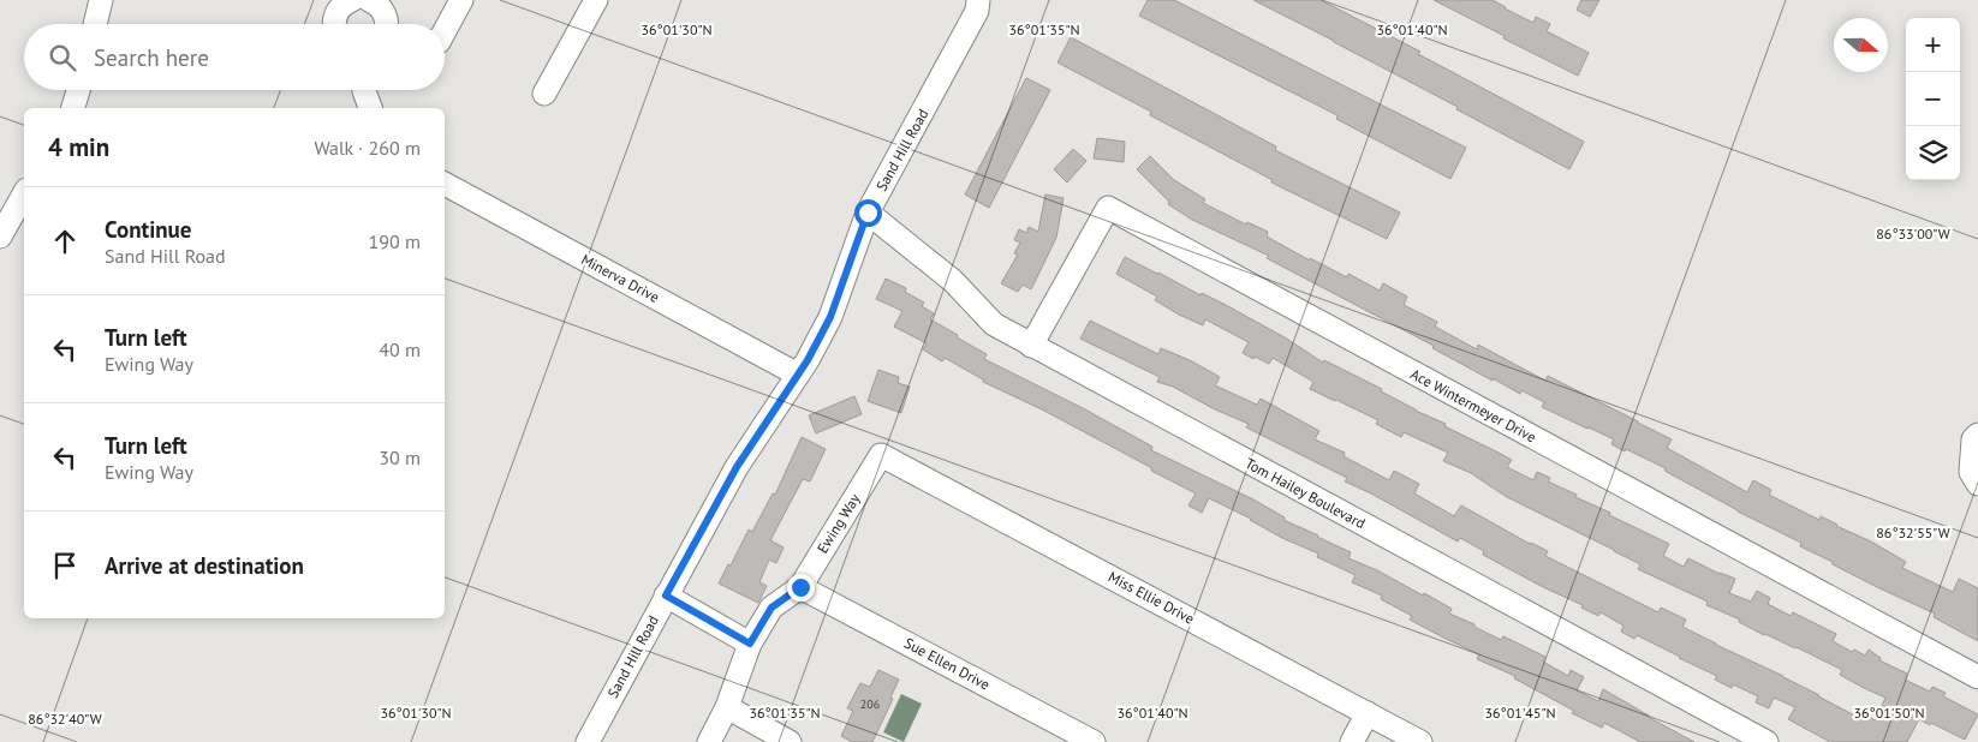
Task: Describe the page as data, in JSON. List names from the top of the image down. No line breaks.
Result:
{"streets":{"street":["Sand Hill Road","Minerva Drive","Ace Wintermeyer Drive","Tom Hailey Boulevard","Ewing Way","Miss Ellie Drive","Sue Ellen Drive"]},"crossings":[["Sand Hill Road","Minerva Drive"],["Sand Hill Road","Tom Hailey Boulevard"],["Ace Wintermeyer Drive","Tom Hailey Boulevard"],["Ewing Way","Miss Ellie Drive"],["Ewing Way","Sue Ellen Drive"]],"house_numbers":["206"],"north":"right","page":{"map_buttons":["+","−"],"search":"Search here","heading":["4 min","Walk · 260 m"],"list":[["Continue","Sand Hill Road","190 m"],["Turn left","Ewing Way","40 m"],["Turn left","Ewing Way","30 m"],"Arrive at destination"]},"coordinates":["36°01'30\"N","36°01'35\"N","36°01'40\"N","86°33'00\"W","86°32'55\"W","36°01'45\"N","36°01'50\"N","86°32'40\"W"]}
